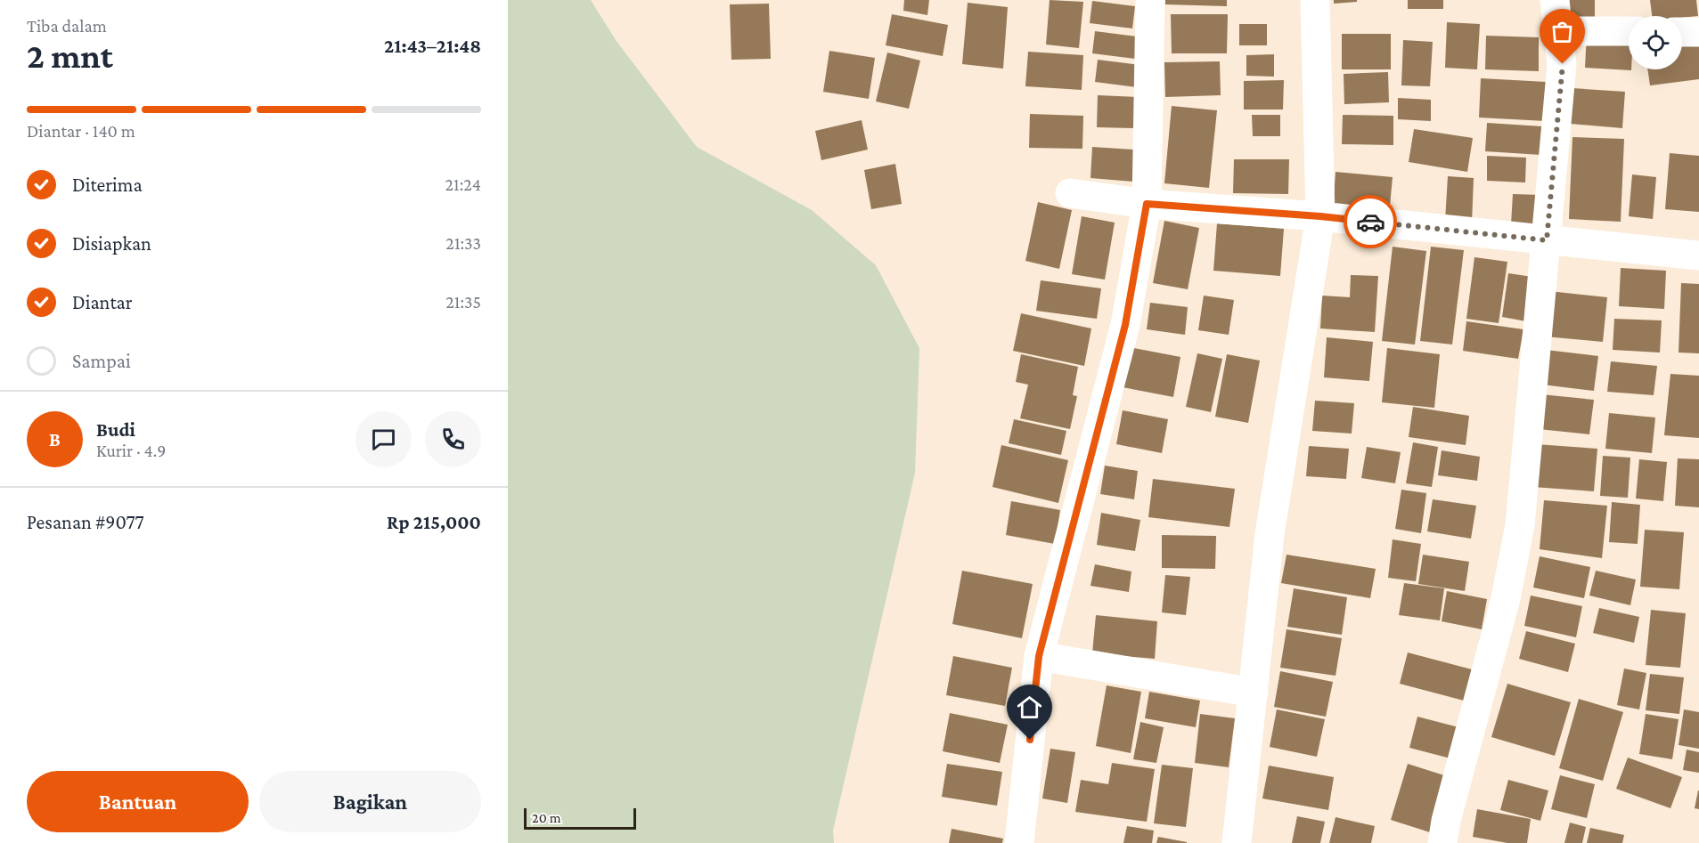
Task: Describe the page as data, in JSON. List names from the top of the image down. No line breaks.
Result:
{"scale_bar":"20 m","page":{"heading":["2 mnt","Tiba dalam","21:43–21:48"],"panel":["Budi","Kurir · 4.9","Pesanan #9077","Rp 215,000"],"bar":"Diantar · 140 m","list":[["Diterima","21:24"],["Disiapkan","21:33"],["Diantar","21:35"],"Sampai"],"round":"B","buttons":["Bantuan","Bagikan"],"scale":"20 m"}}
